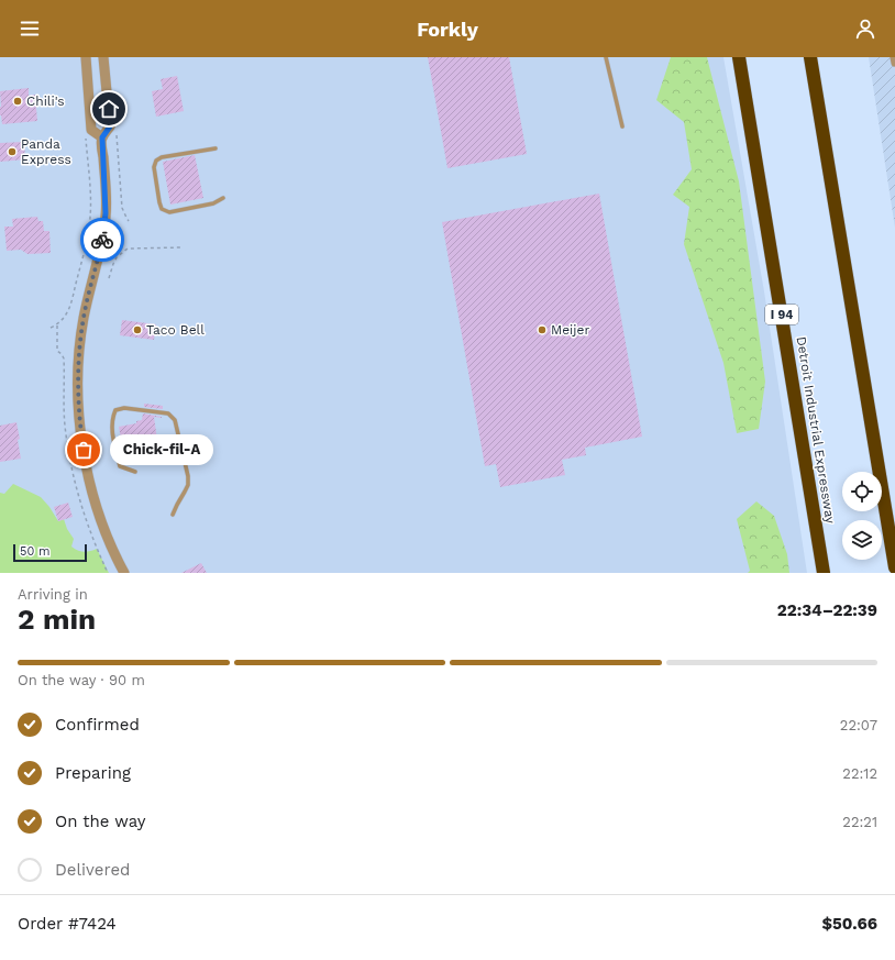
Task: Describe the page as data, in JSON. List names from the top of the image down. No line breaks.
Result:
{"streets":{"highway":["I 94","Detroit Industrial Expressway"]},"places":["Chili's","Panda Express","Taco Bell","Meijer","Chick-fil-A"],"scale_bar":"50 m","page":{"header":"Forkly","bubble":"Chick-fil-A","scale":"50 m","heading":["2 min","Arriving in","22:34–22:39"],"panel":["Order #7424","$50.66"],"bar":"On the way · 90 m","list":[["Confirmed","22:07"],["Preparing","22:12"],["On the way","22:21"],"Delivered"]}}
